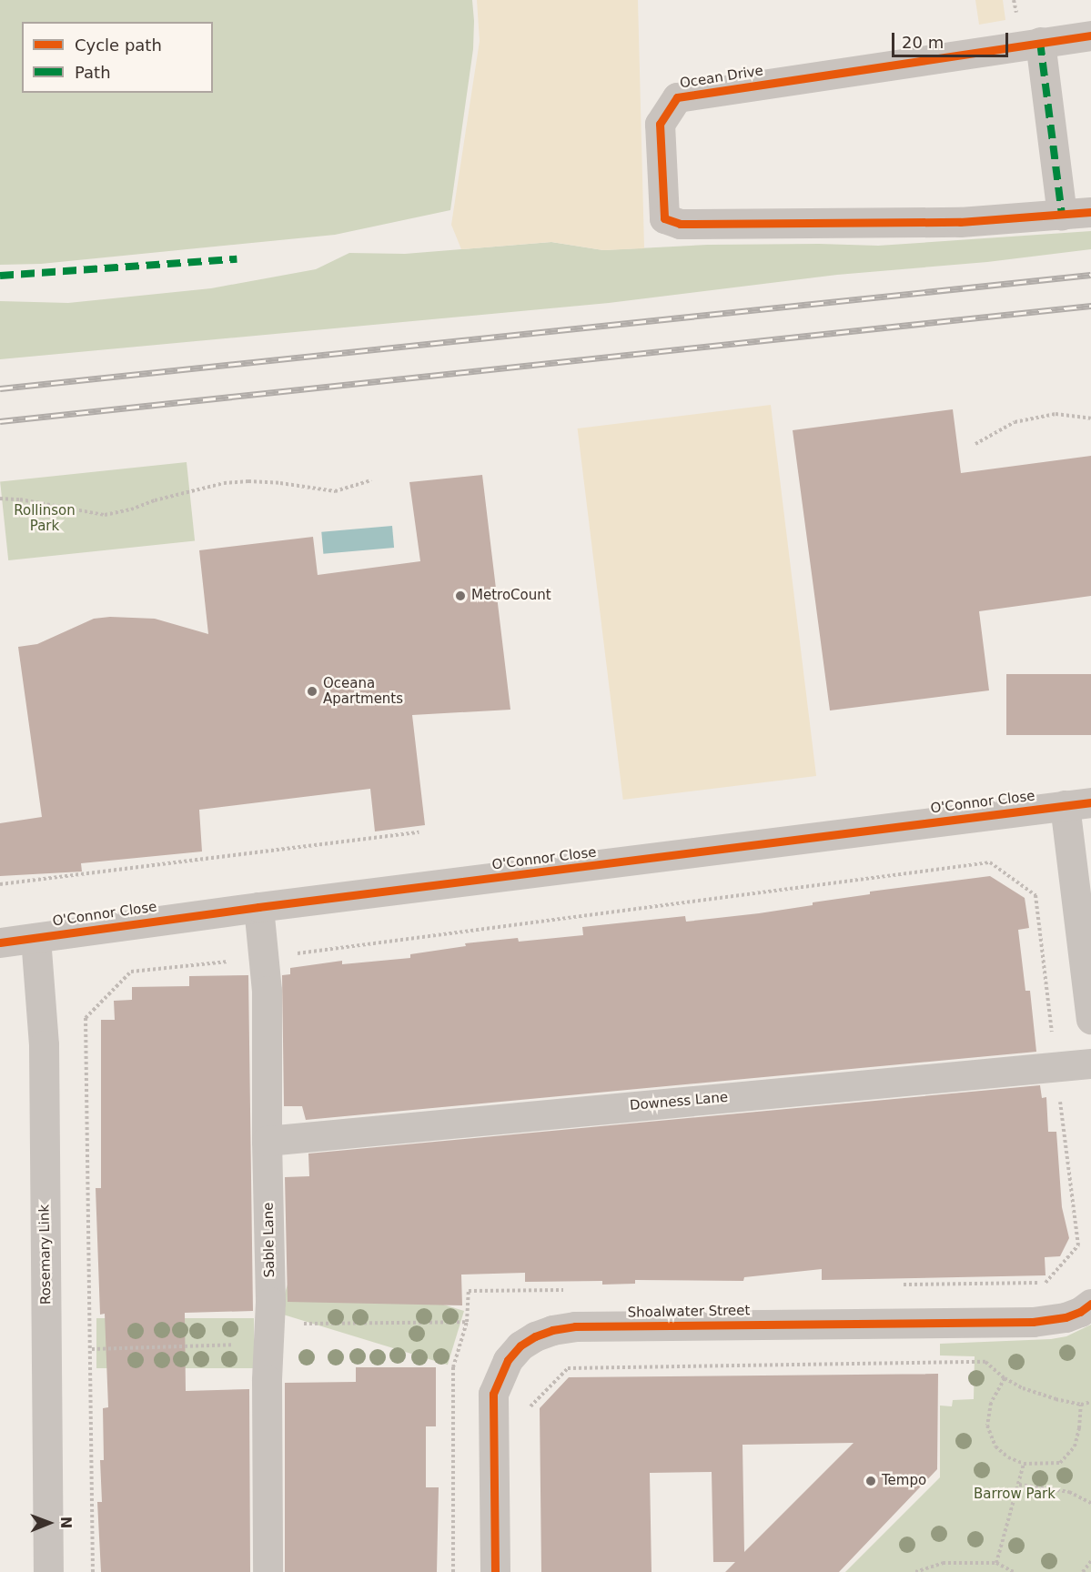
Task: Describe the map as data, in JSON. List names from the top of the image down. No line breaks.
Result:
{"streets":{"street":["Ocean Drive","O'Connor Close","Downess Lane","Sable Lane","Rosemary Link","Shoalwater Street"]},"crossings":[["O'Connor Close","Sable Lane"],["O'Connor Close","Rosemary Link"],["Downess Lane","Sable Lane"]],"parks":["Rollinson Park","Barrow Park"],"places":["MetroCount","Oceana Apartments","Tempo"],"legend":["Cycle path","Path"],"scale_bar":"20 m","north":"right"}
